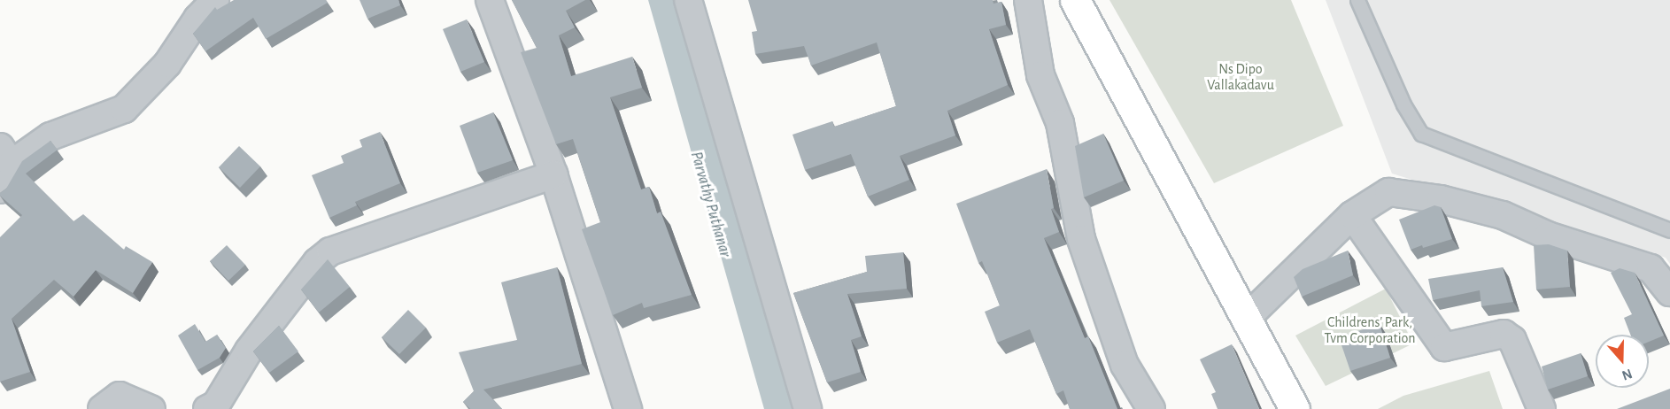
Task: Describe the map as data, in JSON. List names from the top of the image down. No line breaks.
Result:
{"water":["Parvathy Puthanar"],"parks":["Ns Dipo Vallakadavu","Childrens' Park, Tvm Corporation"],"north":"bottom"}
